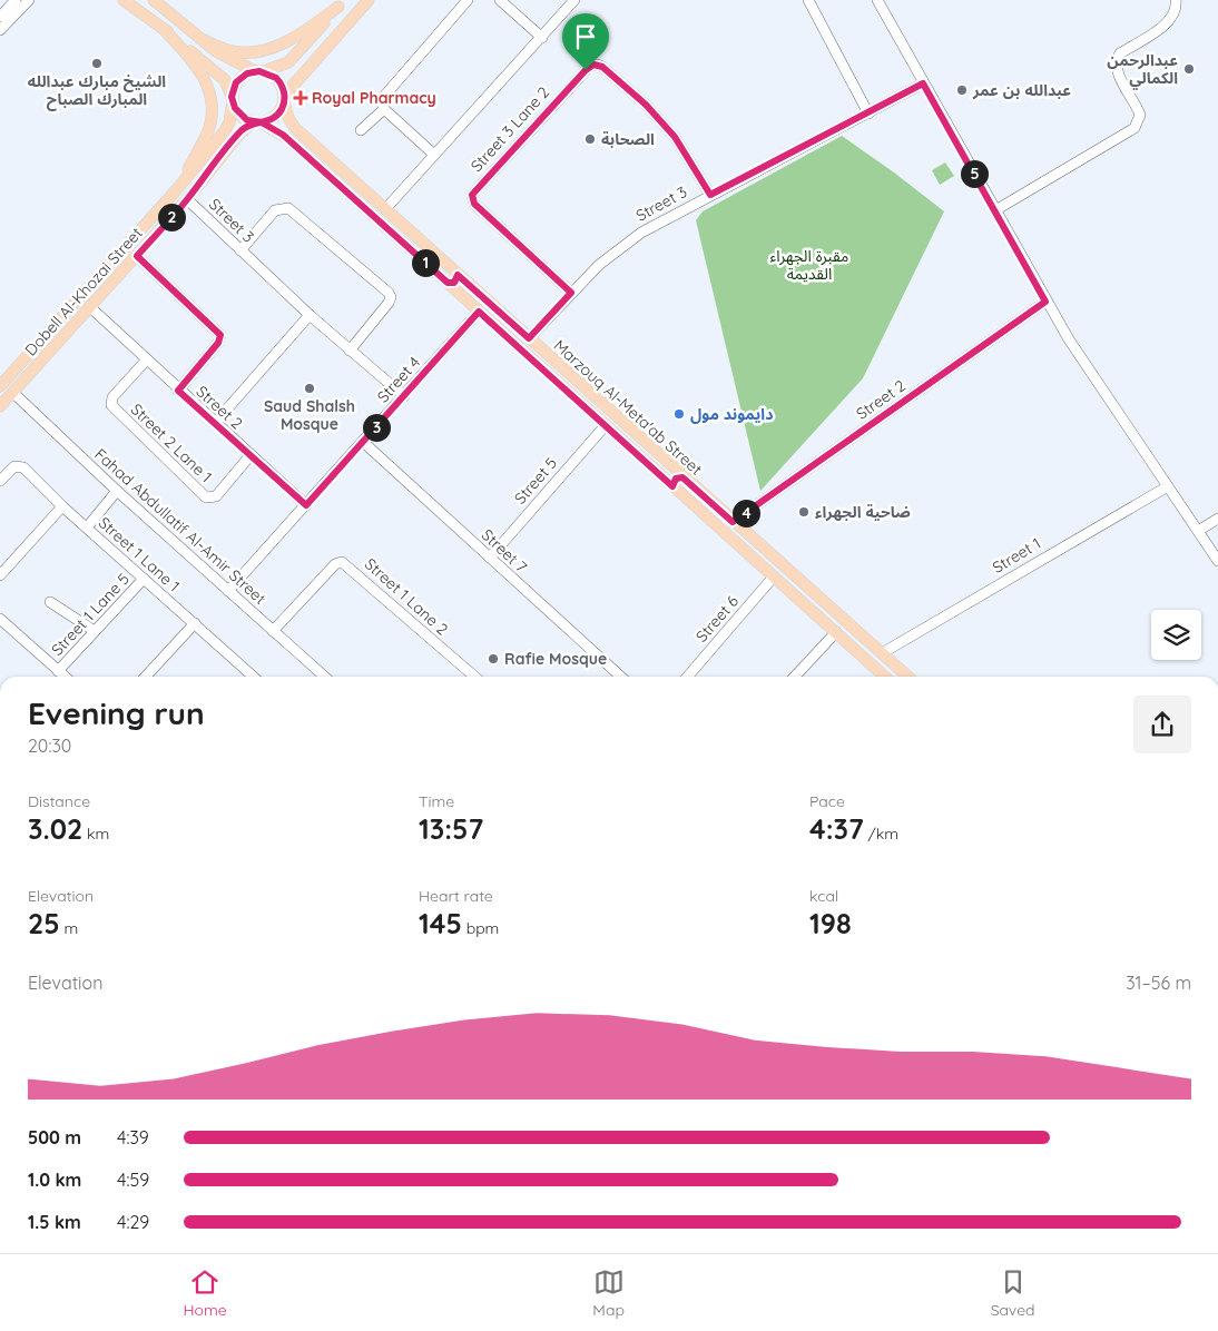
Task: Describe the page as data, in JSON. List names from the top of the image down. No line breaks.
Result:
{"streets":{"main road":["Dobell Al-Khozai Street","Marzouq Al-Meta'ab Street"],"street":["Street 3 Lane 2","Street 3","Street 4","Street 2","Street 2 Lane 1","Street 5","Fahad Abdullatif Al-Amir Street","Street 7","Street 1 Lane 1","Street 1","Street 1 Lane 2","Street 1 Lane 5","Street 6"]},"crossings":[["Street 3 Lane 2","Street 3"],["Street 3","Dobell Al-Khozai Street"],["Street 3","Street 4"],["Street 3","Marzouq Al-Meta'ab Street"],["Dobell Al-Khozai Street","Street 2"],["Dobell Al-Khozai Street","Marzouq Al-Meta'ab Street"],["Dobell Al-Khozai Street","Fahad Abdullatif Al-Amir Street"],["Street 4","Street 2"],["Street 4","Marzouq Al-Meta'ab Street"],["Street 4","Fahad Abdullatif Al-Amir Street"],["Street 4","Street 7"],["Street 2","Marzouq Al-Meta'ab Street"],["Street 2","Street 2 Lane 1"],["Marzouq Al-Meta'ab Street","Street 5"],["Marzouq Al-Meta'ab Street","Street 1"],["Marzouq Al-Meta'ab Street","Street 6"],["Street 5","Street 7"],["Fahad Abdullatif Al-Amir Street","Street 1 Lane 2"],["Street 1 Lane 1","Street 1 Lane 5"]],"parks":["مقبرة الجهراء القديمة"],"places":{"other":["الشيخ مبارك عبدالله المبارك الصباح","عبدالرحمن الكمالي","عبدالله بن عمر","الصحابة","Saud Shalsh Mosque","دايموند مول","ضاحية الجهراء","Rafie Mosque"],"health":["Royal Pharmacy"]},"page":{"pins":["5","2","1","3","4"],"heading":["Evening run","20:30"],"stats":[["Distance","3.02 km"],["Time","13:57"],["Pace","4:37 /km"],["Elevation","25 m"],["Heart rate","145 bpm"],["kcal","198"]],"chart":["Elevation","31–56 m"],"list":[{"name":"500 m","note":"4:39"},{"name":"1.0 km","note":"4:59"},{"name":"1.5 km","note":"4:29"}],"tabs":["Home","Map","Saved"]}}
